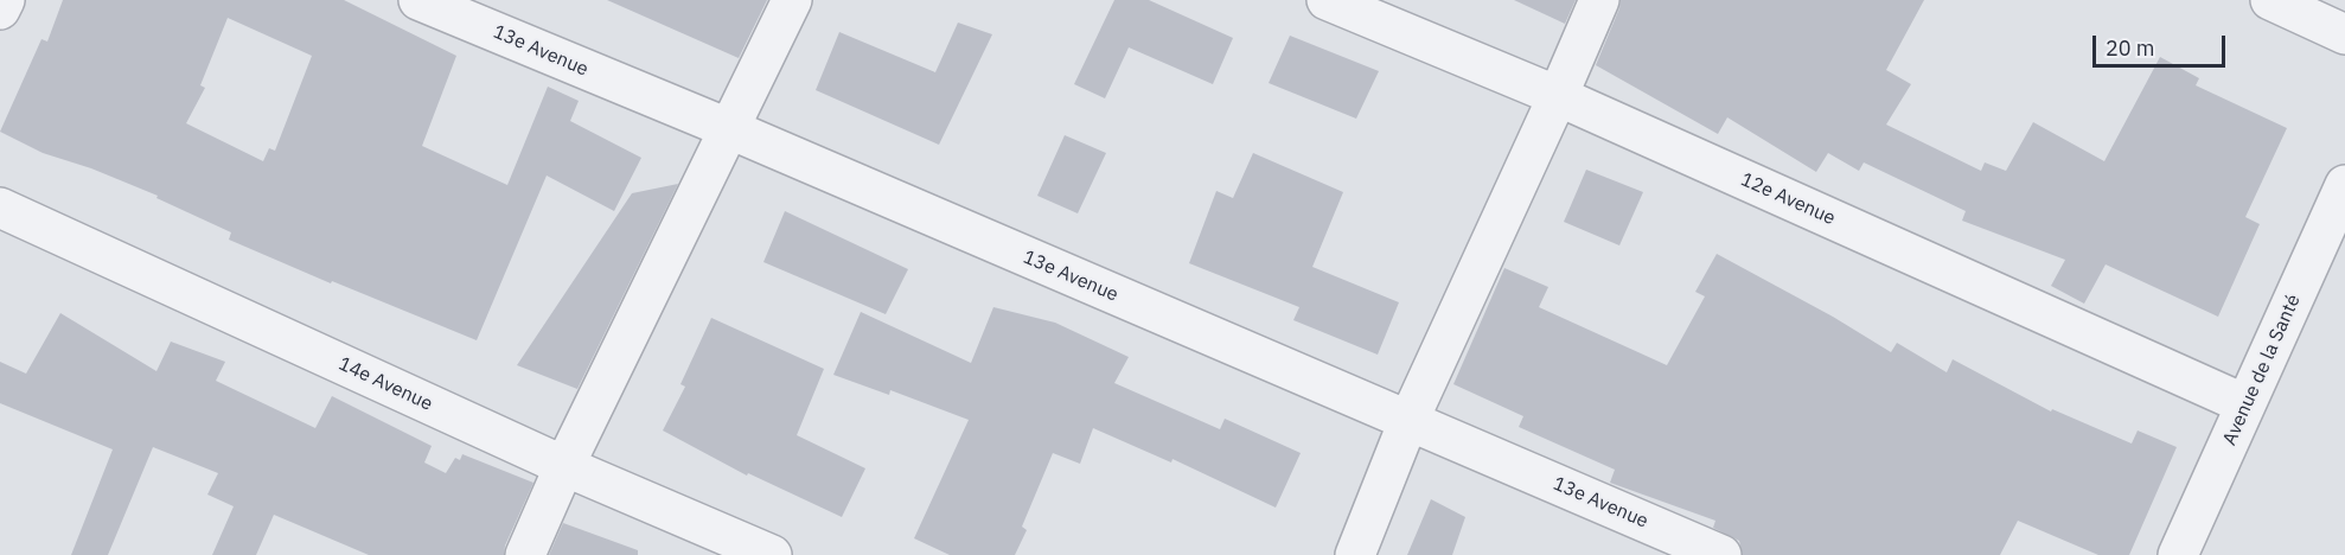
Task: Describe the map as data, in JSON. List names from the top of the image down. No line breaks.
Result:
{"streets":{"street":["13e Avenue","12e Avenue","Avenue de la Santé","14e Avenue"]},"crossings":[["12e Avenue","Avenue de la Santé"]],"scale_bar":"20 m"}
